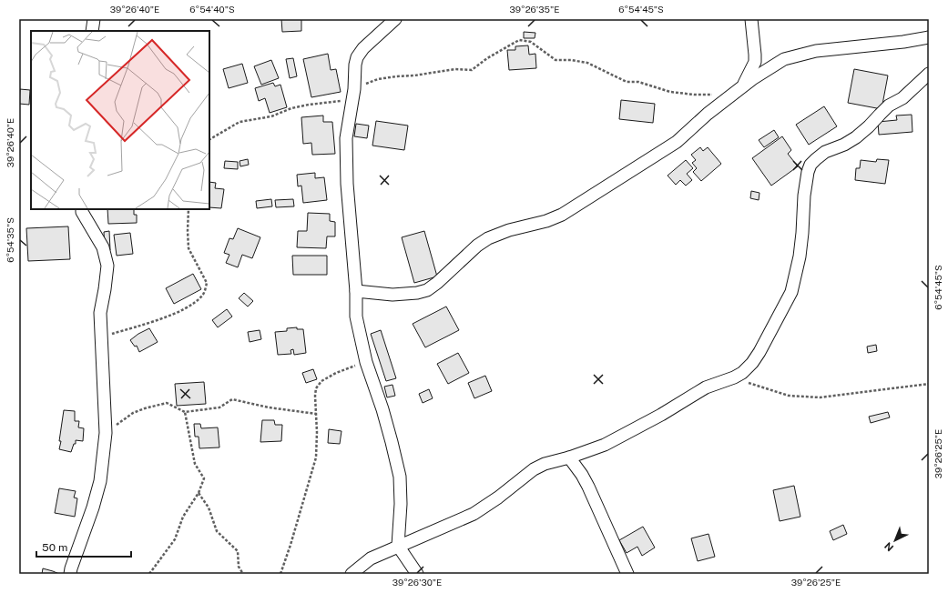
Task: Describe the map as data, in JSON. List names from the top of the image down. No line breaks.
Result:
{"scale_bar":"50 m","north":"bottom left","coordinates":["39°26'40\"E","6°54'40\"S","39°26'35\"E","6°54'45\"S","6°54'35\"S","39°26'25\"E","39°26'30\"E"]}
